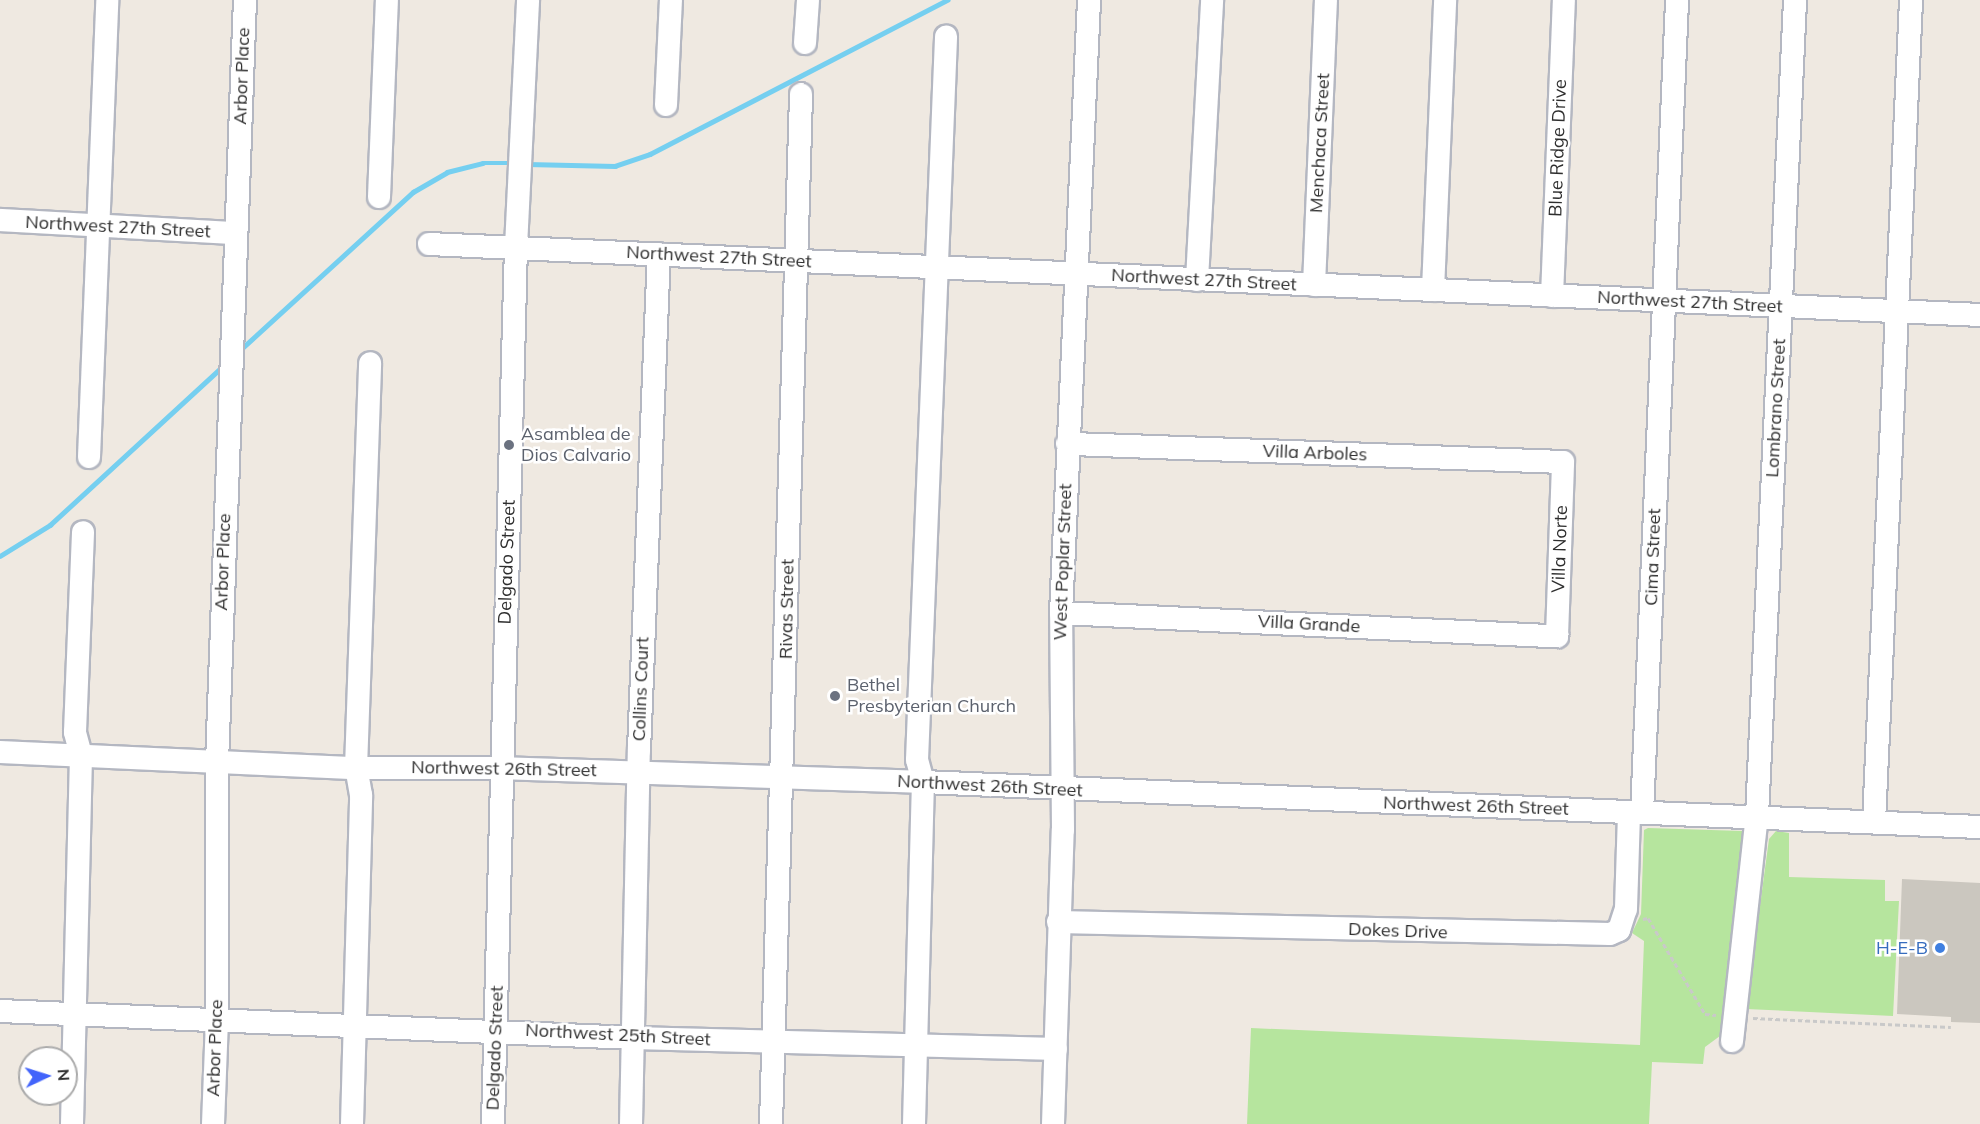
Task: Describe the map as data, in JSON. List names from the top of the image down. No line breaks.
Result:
{"streets":{"street":["Arbor Place","Menchaca Street","Blue Ridge Drive","Northwest 27th Street","Lombrano Street","Villa Arboles","Villa Norte","Cima Street","Delgado Street","West Poplar Street","Rivas Street","Villa Grande","Collins Court","Northwest 26th Street","Dokes Drive","Northwest 25th Street"]},"crossings":[["Arbor Place","Northwest 27th Street"],["Arbor Place","Northwest 26th Street"],["Arbor Place","Northwest 25th Street"],["Menchaca Street","Northwest 27th Street"],["Blue Ridge Drive","Northwest 27th Street"],["Northwest 27th Street","Lombrano Street"],["Northwest 27th Street","Cima Street"],["Northwest 27th Street","Delgado Street"],["Northwest 27th Street","West Poplar Street"],["Northwest 27th Street","Rivas Street"],["Northwest 27th Street","Collins Court"],["Lombrano Street","Northwest 26th Street"],["Villa Arboles","Villa Norte"],["Villa Arboles","West Poplar Street"],["Villa Norte","Villa Grande"],["Cima Street","Northwest 26th Street"],["Delgado Street","Northwest 26th Street"],["Delgado Street","Northwest 25th Street"],["West Poplar Street","Villa Grande"],["West Poplar Street","Northwest 26th Street"],["West Poplar Street","Dokes Drive"],["West Poplar Street","Northwest 25th Street"],["Rivas Street","Northwest 26th Street"],["Rivas Street","Northwest 25th Street"],["Collins Court","Northwest 26th Street"],["Collins Court","Northwest 25th Street"]],"places":["Asamblea de Dios Calvario","Bethel Presbyterian Church","H-E-B"],"north":"right"}
